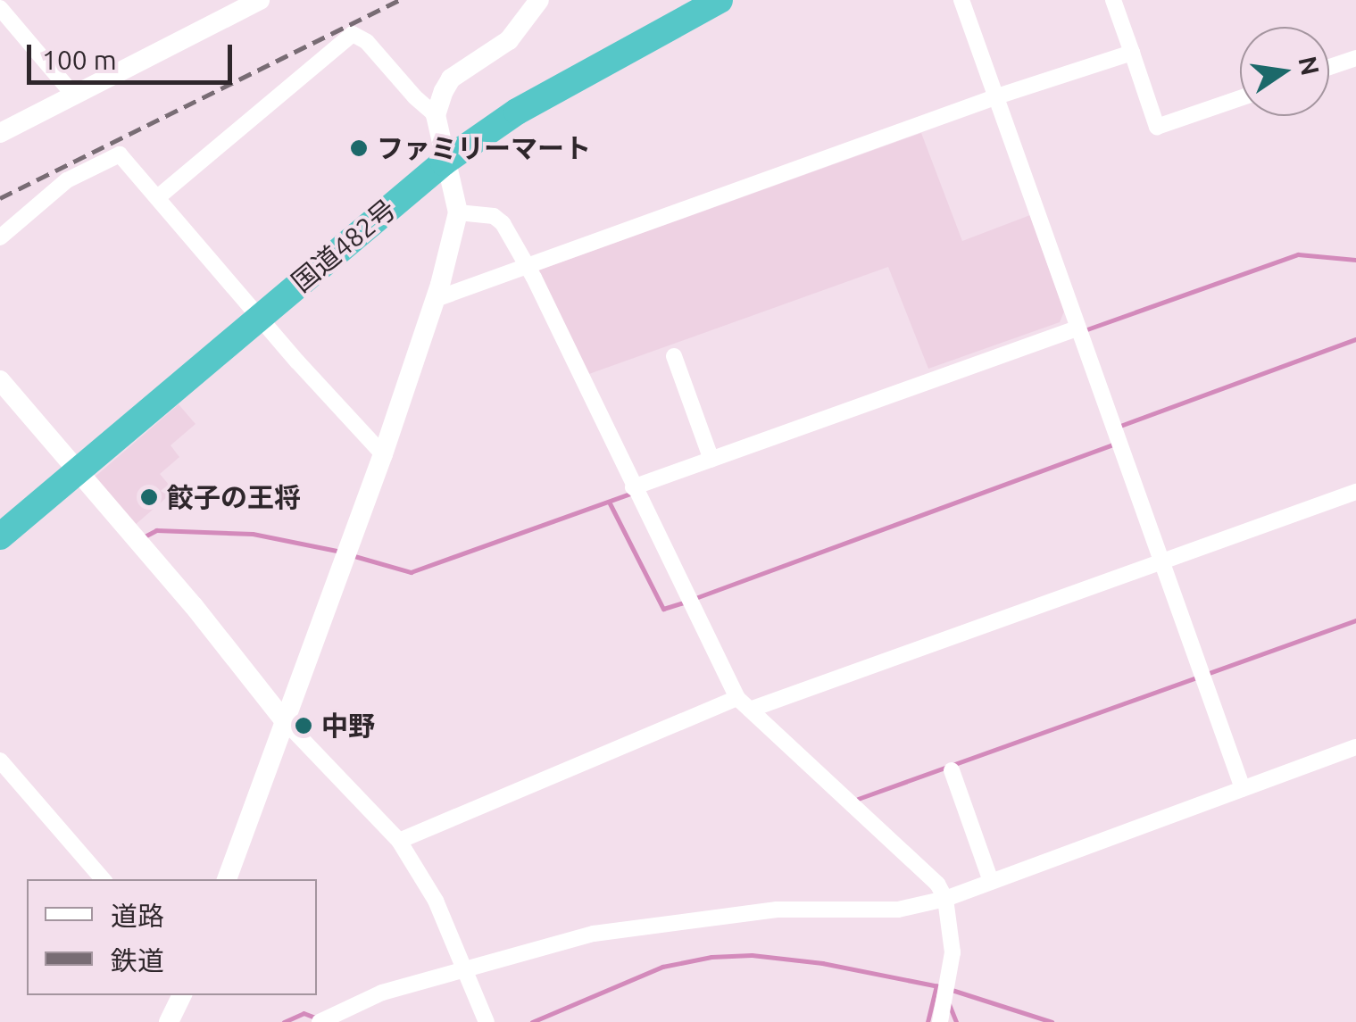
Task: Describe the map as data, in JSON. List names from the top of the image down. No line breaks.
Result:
{"streets":{"highway":["国道482号"]},"places":["ファミリーマート","餃子の王将","中野"],"legend":["道路","鉄道"],"scale_bar":"100 m","north":"right"}
